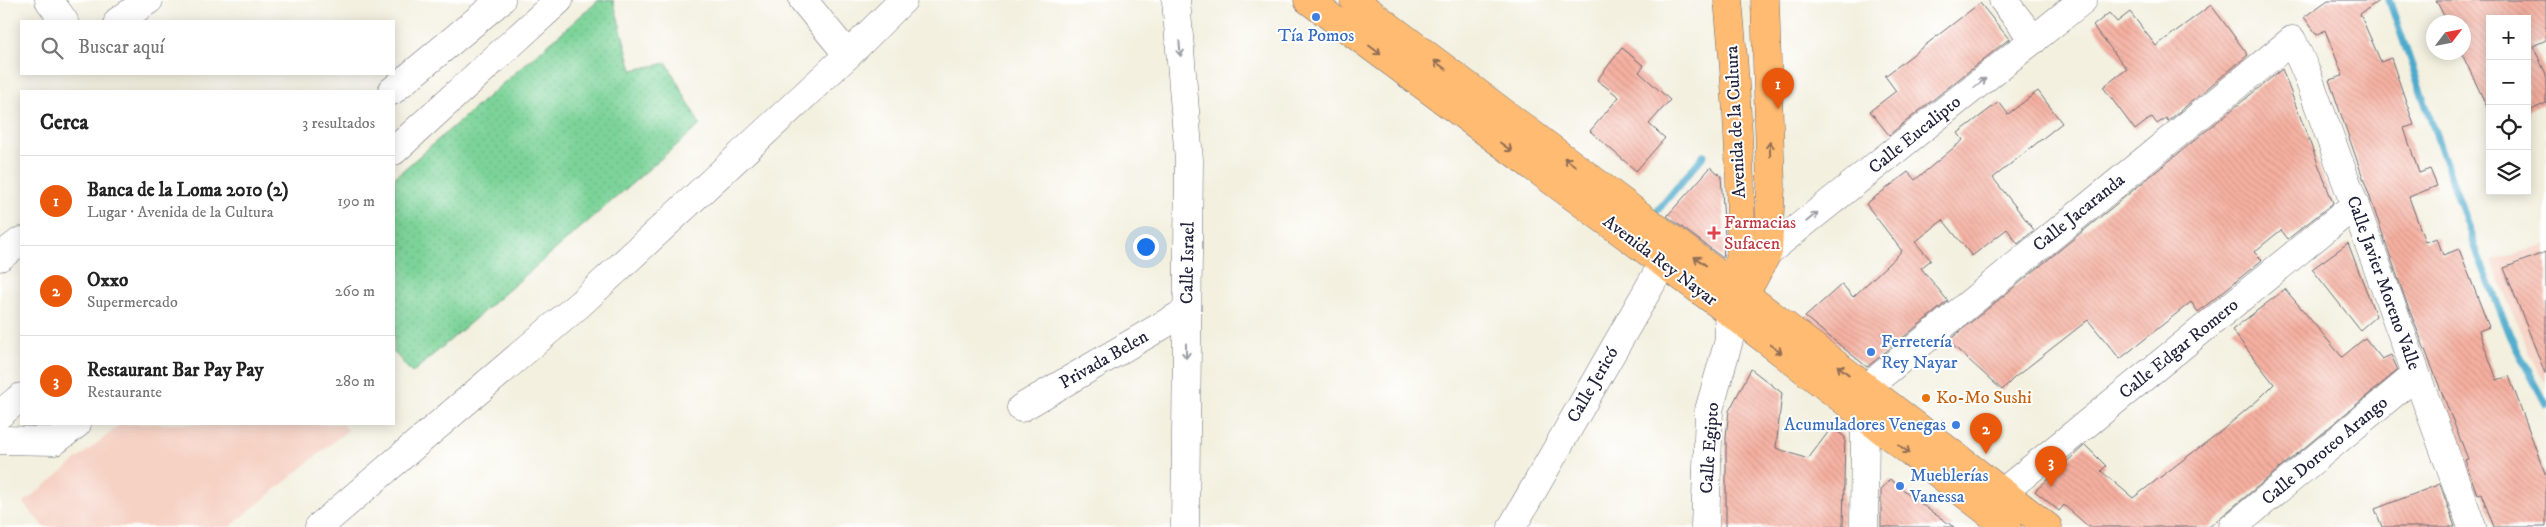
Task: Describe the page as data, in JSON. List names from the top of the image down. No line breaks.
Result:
{"streets":{"main road":["Avenida de la Cultura","Avenida Rey Nayar"],"street":["Calle Eucalipto","Calle Jacaranda","Calle Israel","Calle Javier Moreno Valle","Calle Edgar Romero","Privada Belen","Calle Jericó","Calle Egipto","Calle Doroteo Arango"]},"crossings":[["Avenida de la Cultura","Calle Eucalipto"],["Avenida de la Cultura","Avenida Rey Nayar"],["Avenida de la Cultura","Calle Egipto"],["Calle Jacaranda","Avenida Rey Nayar"],["Calle Jacaranda","Calle Javier Moreno Valle"],["Avenida Rey Nayar","Calle Edgar Romero"],["Avenida Rey Nayar","Calle Jericó"],["Avenida Rey Nayar","Calle Egipto"],["Calle Israel","Privada Belen"],["Calle Javier Moreno Valle","Calle Edgar Romero"],["Calle Javier Moreno Valle","Calle Doroteo Arango"]],"one_way":["Calle Eucalipto","Calle Israel"],"places":{"other":["Tía Pomos","Ferretería Rey Nayar","Ko-Mo Sushi","Acumuladores Venegas","Mueblerías Vanessa"],"health":["Farmacias Sufacen"]},"north":"top right","page":{"map_buttons":["+","−"],"search":"Buscar aquí","pins":["1","2","3"],"heading":["Cerca","3 resultados"],"list":[{"mark":"1","name":"Banca de la Loma 2010 (2)","note":"Lugar · Avenida de la Cultura","value":"190 m"},{"mark":"2","name":"Oxxo","note":"Supermercado","value":"260 m"},{"mark":"3","name":"Restaurant Bar Pay Pay","note":"Restaurante","value":"280 m"}]}}
